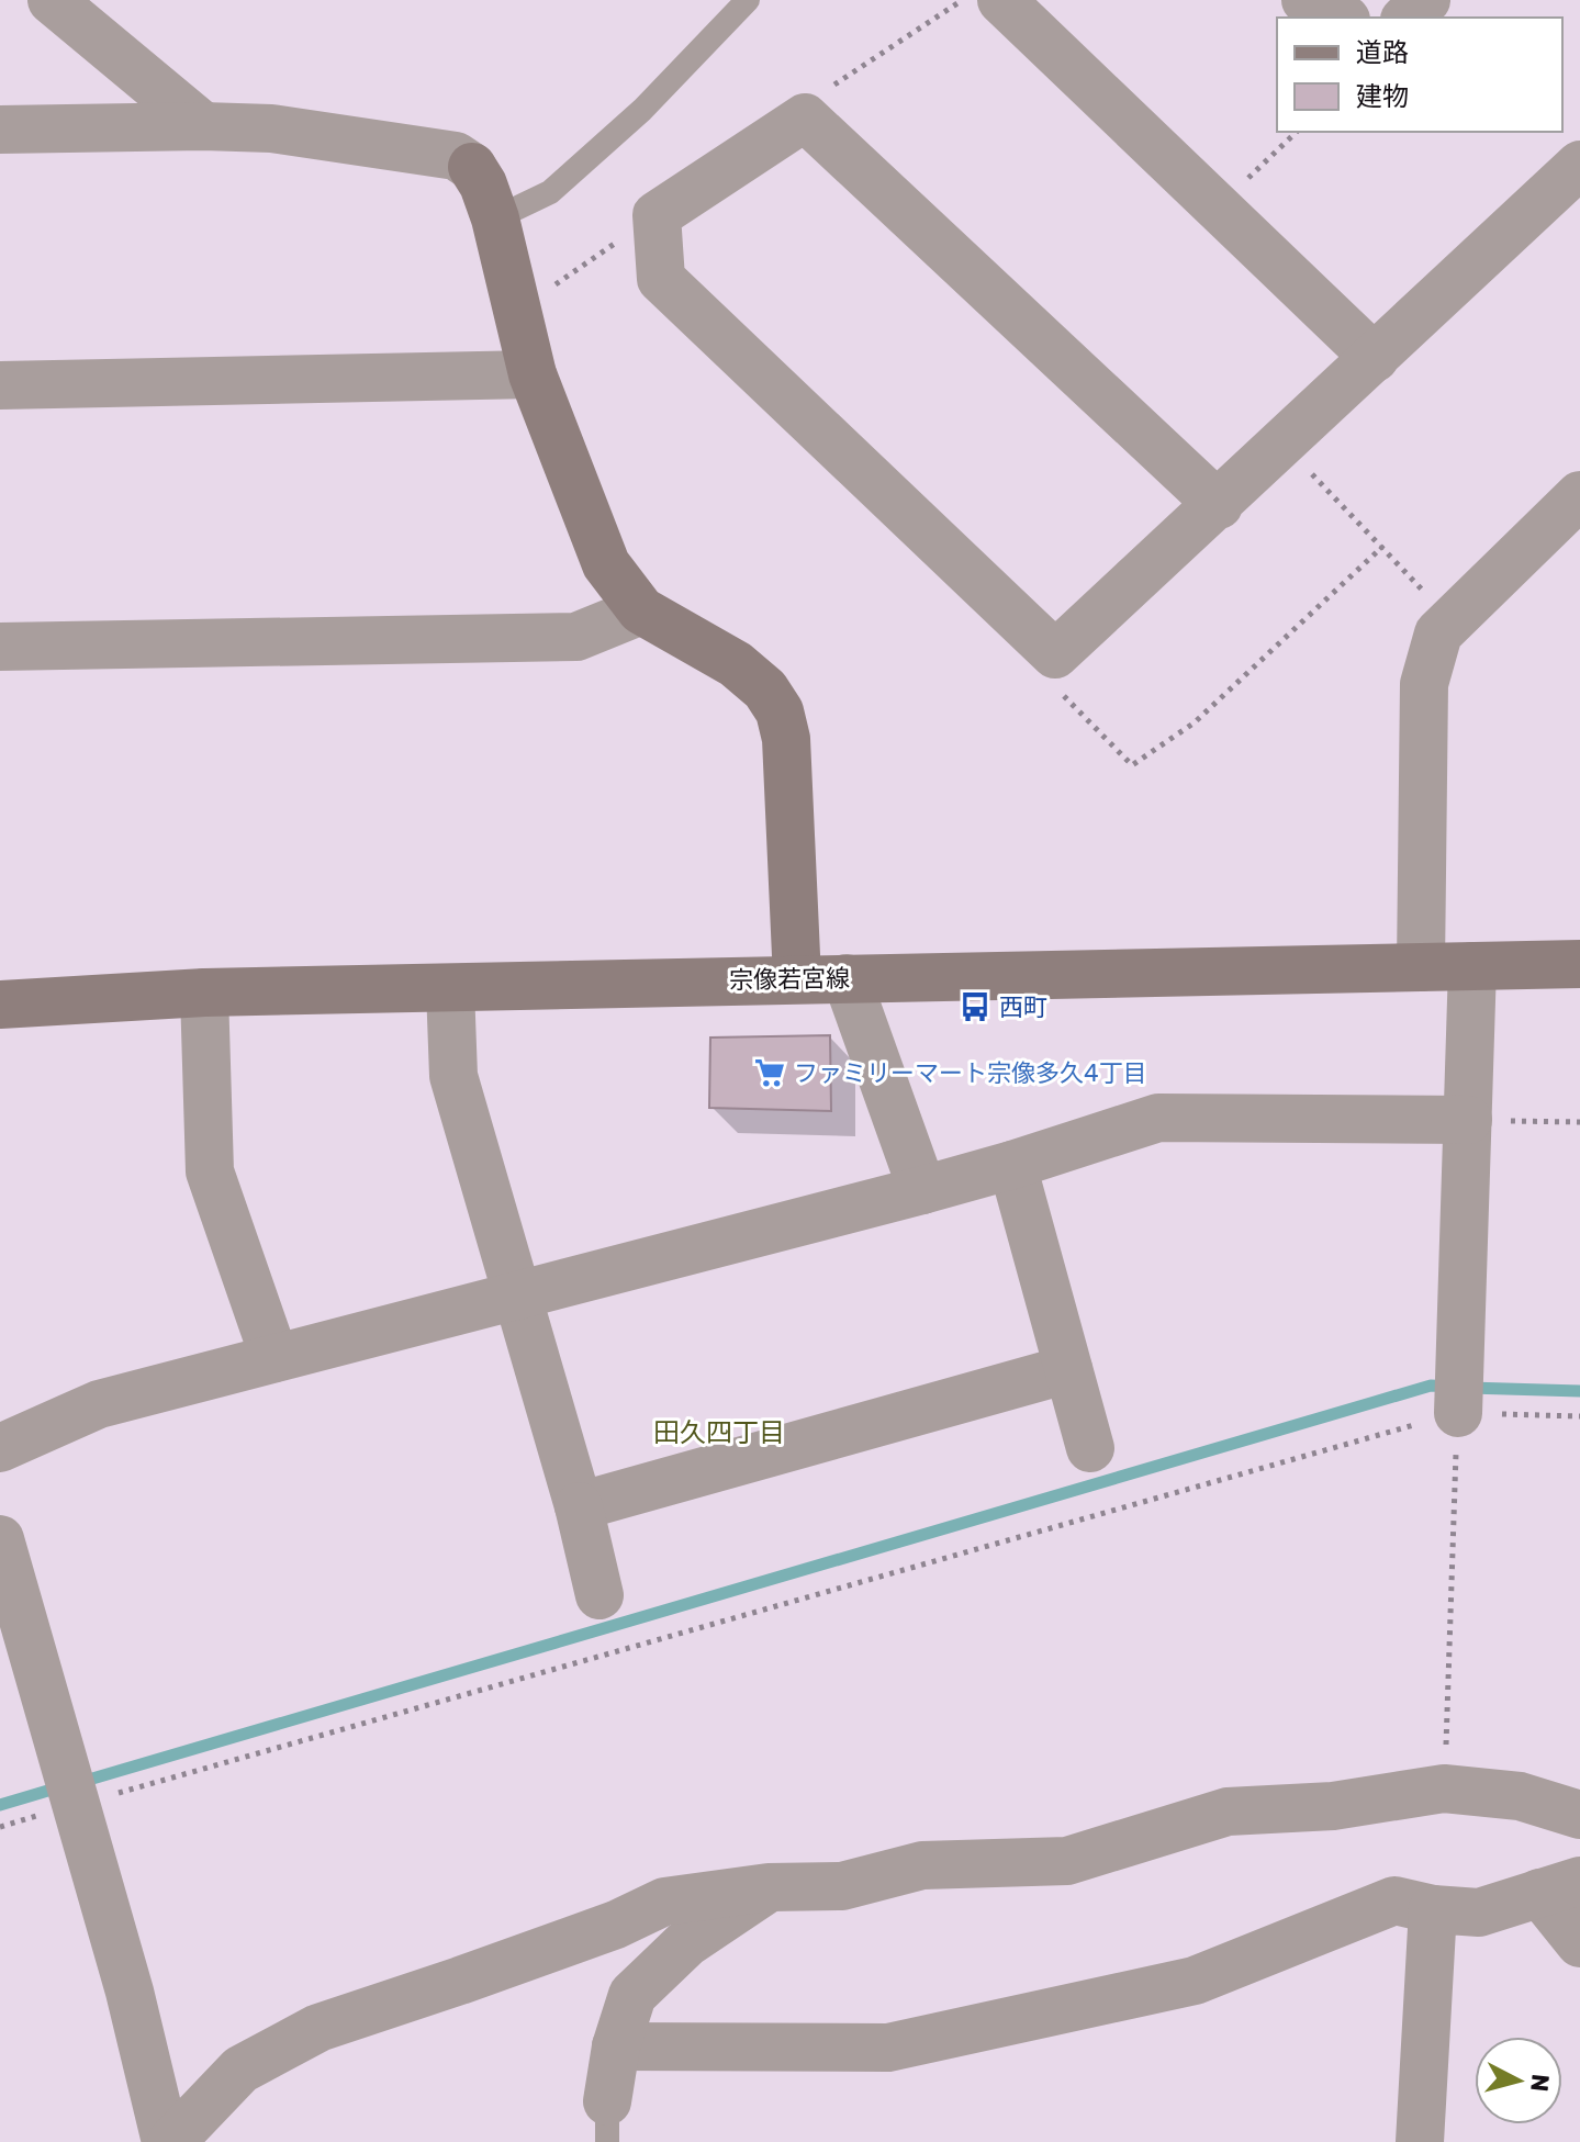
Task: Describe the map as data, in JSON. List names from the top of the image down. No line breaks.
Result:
{"streets":{"main road":["宗像若宮線"]},"districts":["田久四丁目"],"places":{"bus stop":["西町"],"supermarket":["ファミリーマート宗像多久4丁目"]},"legend":["道路","建物"],"north":"right"}
